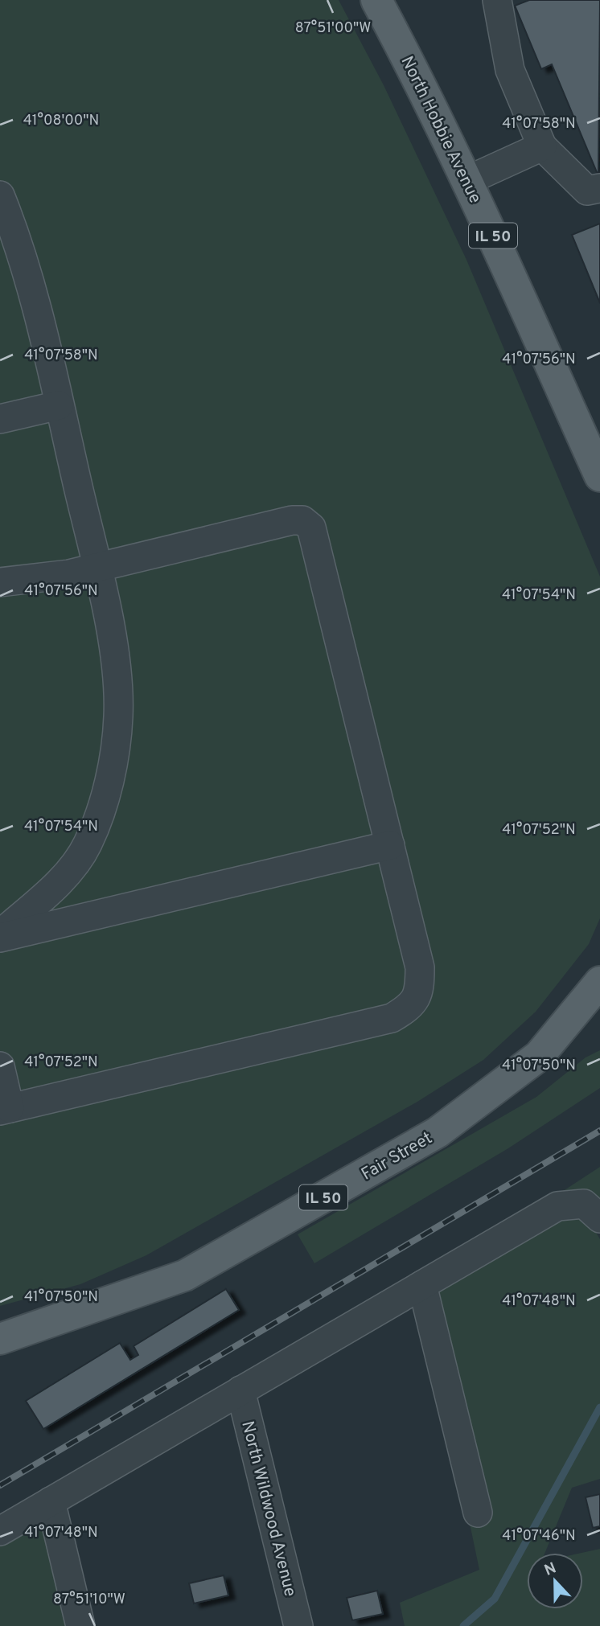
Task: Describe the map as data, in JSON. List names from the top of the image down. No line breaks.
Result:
{"streets":{"main road":["North Hobbie Avenue","IL 50","Fair Street"],"street":["North Wildwood Avenue"]},"north":"top","coordinates":["87°51'00\"W","41°08'00\"N","41°07'58\"N","41°07'56\"N","41°07'54\"N","41°07'52\"N","41°07'50\"N","41°07'48\"N","41°07'46\"N","87°51'10\"W"]}
